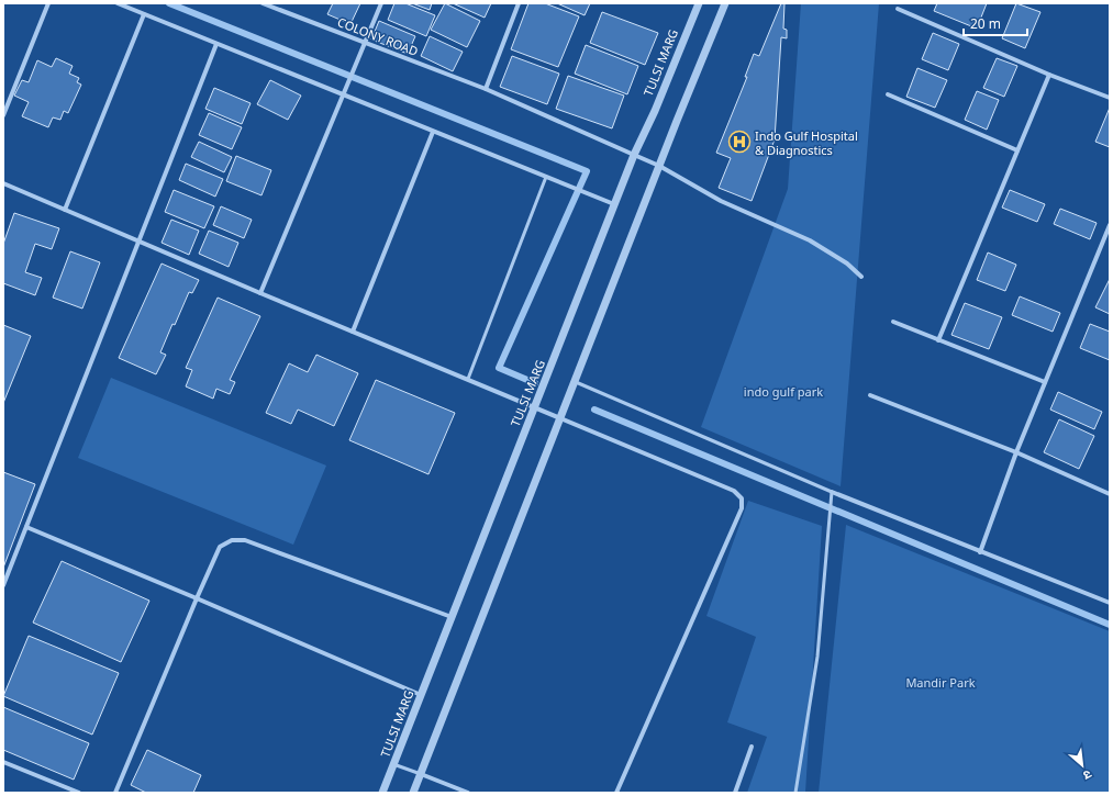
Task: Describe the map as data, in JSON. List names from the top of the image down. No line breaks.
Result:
{"streets":{"street":["COLONY ROAD","TULSI MARG"]},"crossings":[["COLONY ROAD","TULSI MARG"]],"parks":["indo gulf park","Mandir Park"],"places":{"hospital":["Indo Gulf Hospital & Diagnostics"]},"scale_bar":"20 m","north":"bottom right"}
